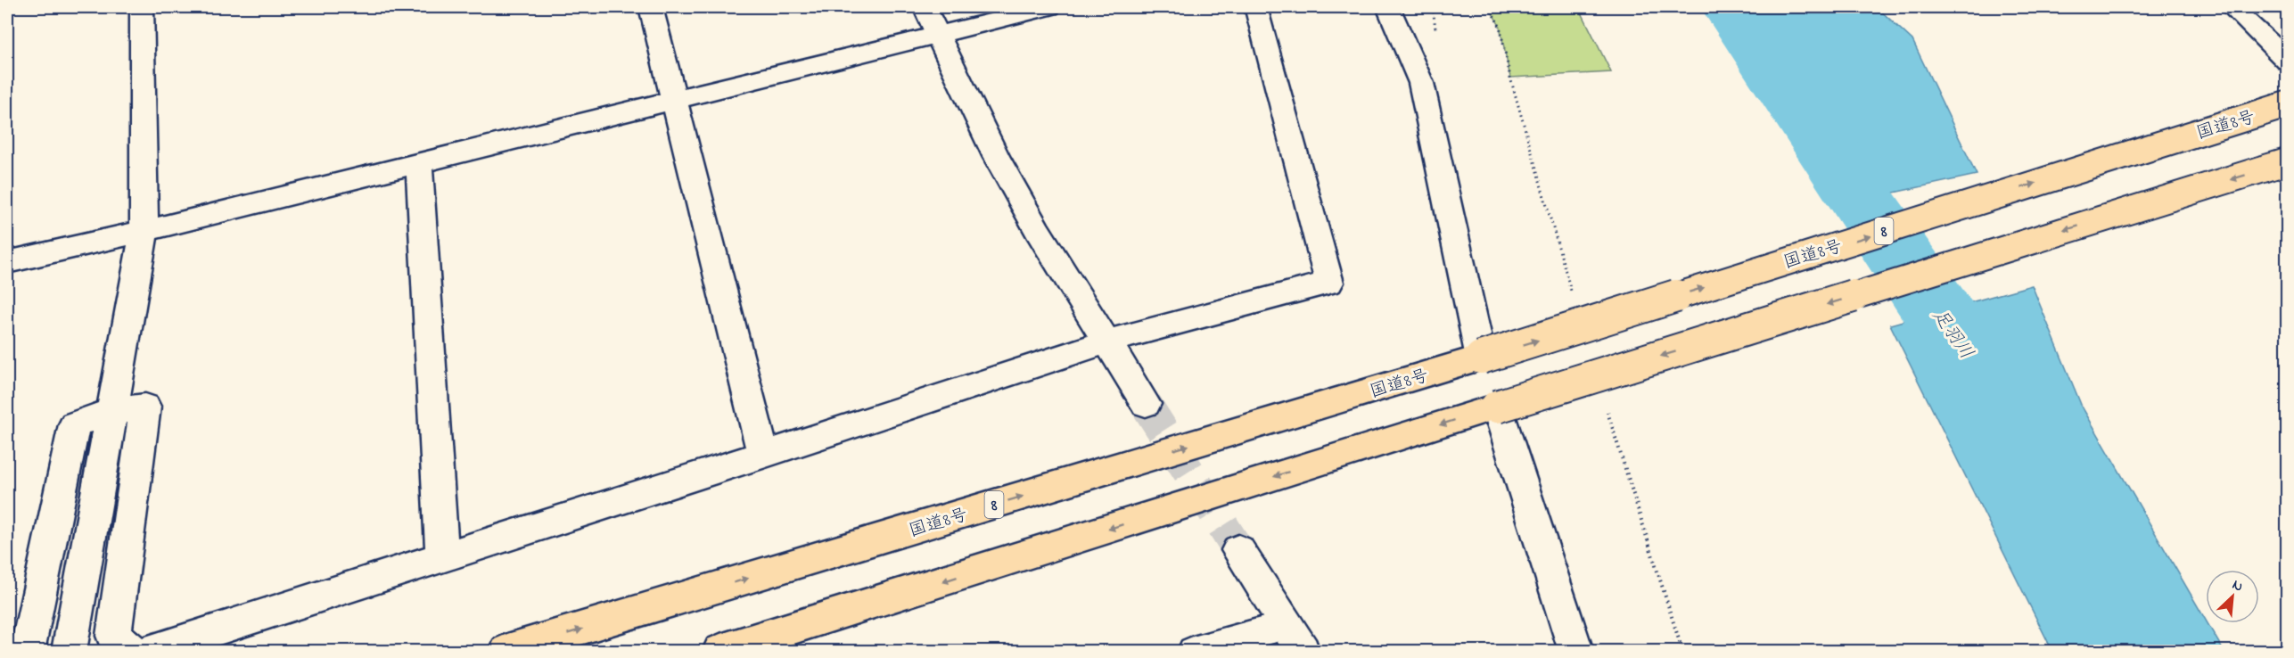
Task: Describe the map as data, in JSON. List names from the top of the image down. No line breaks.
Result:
{"streets":{"highway":["国道8号","8"]},"water":["足羽川"],"north":"top right"}
